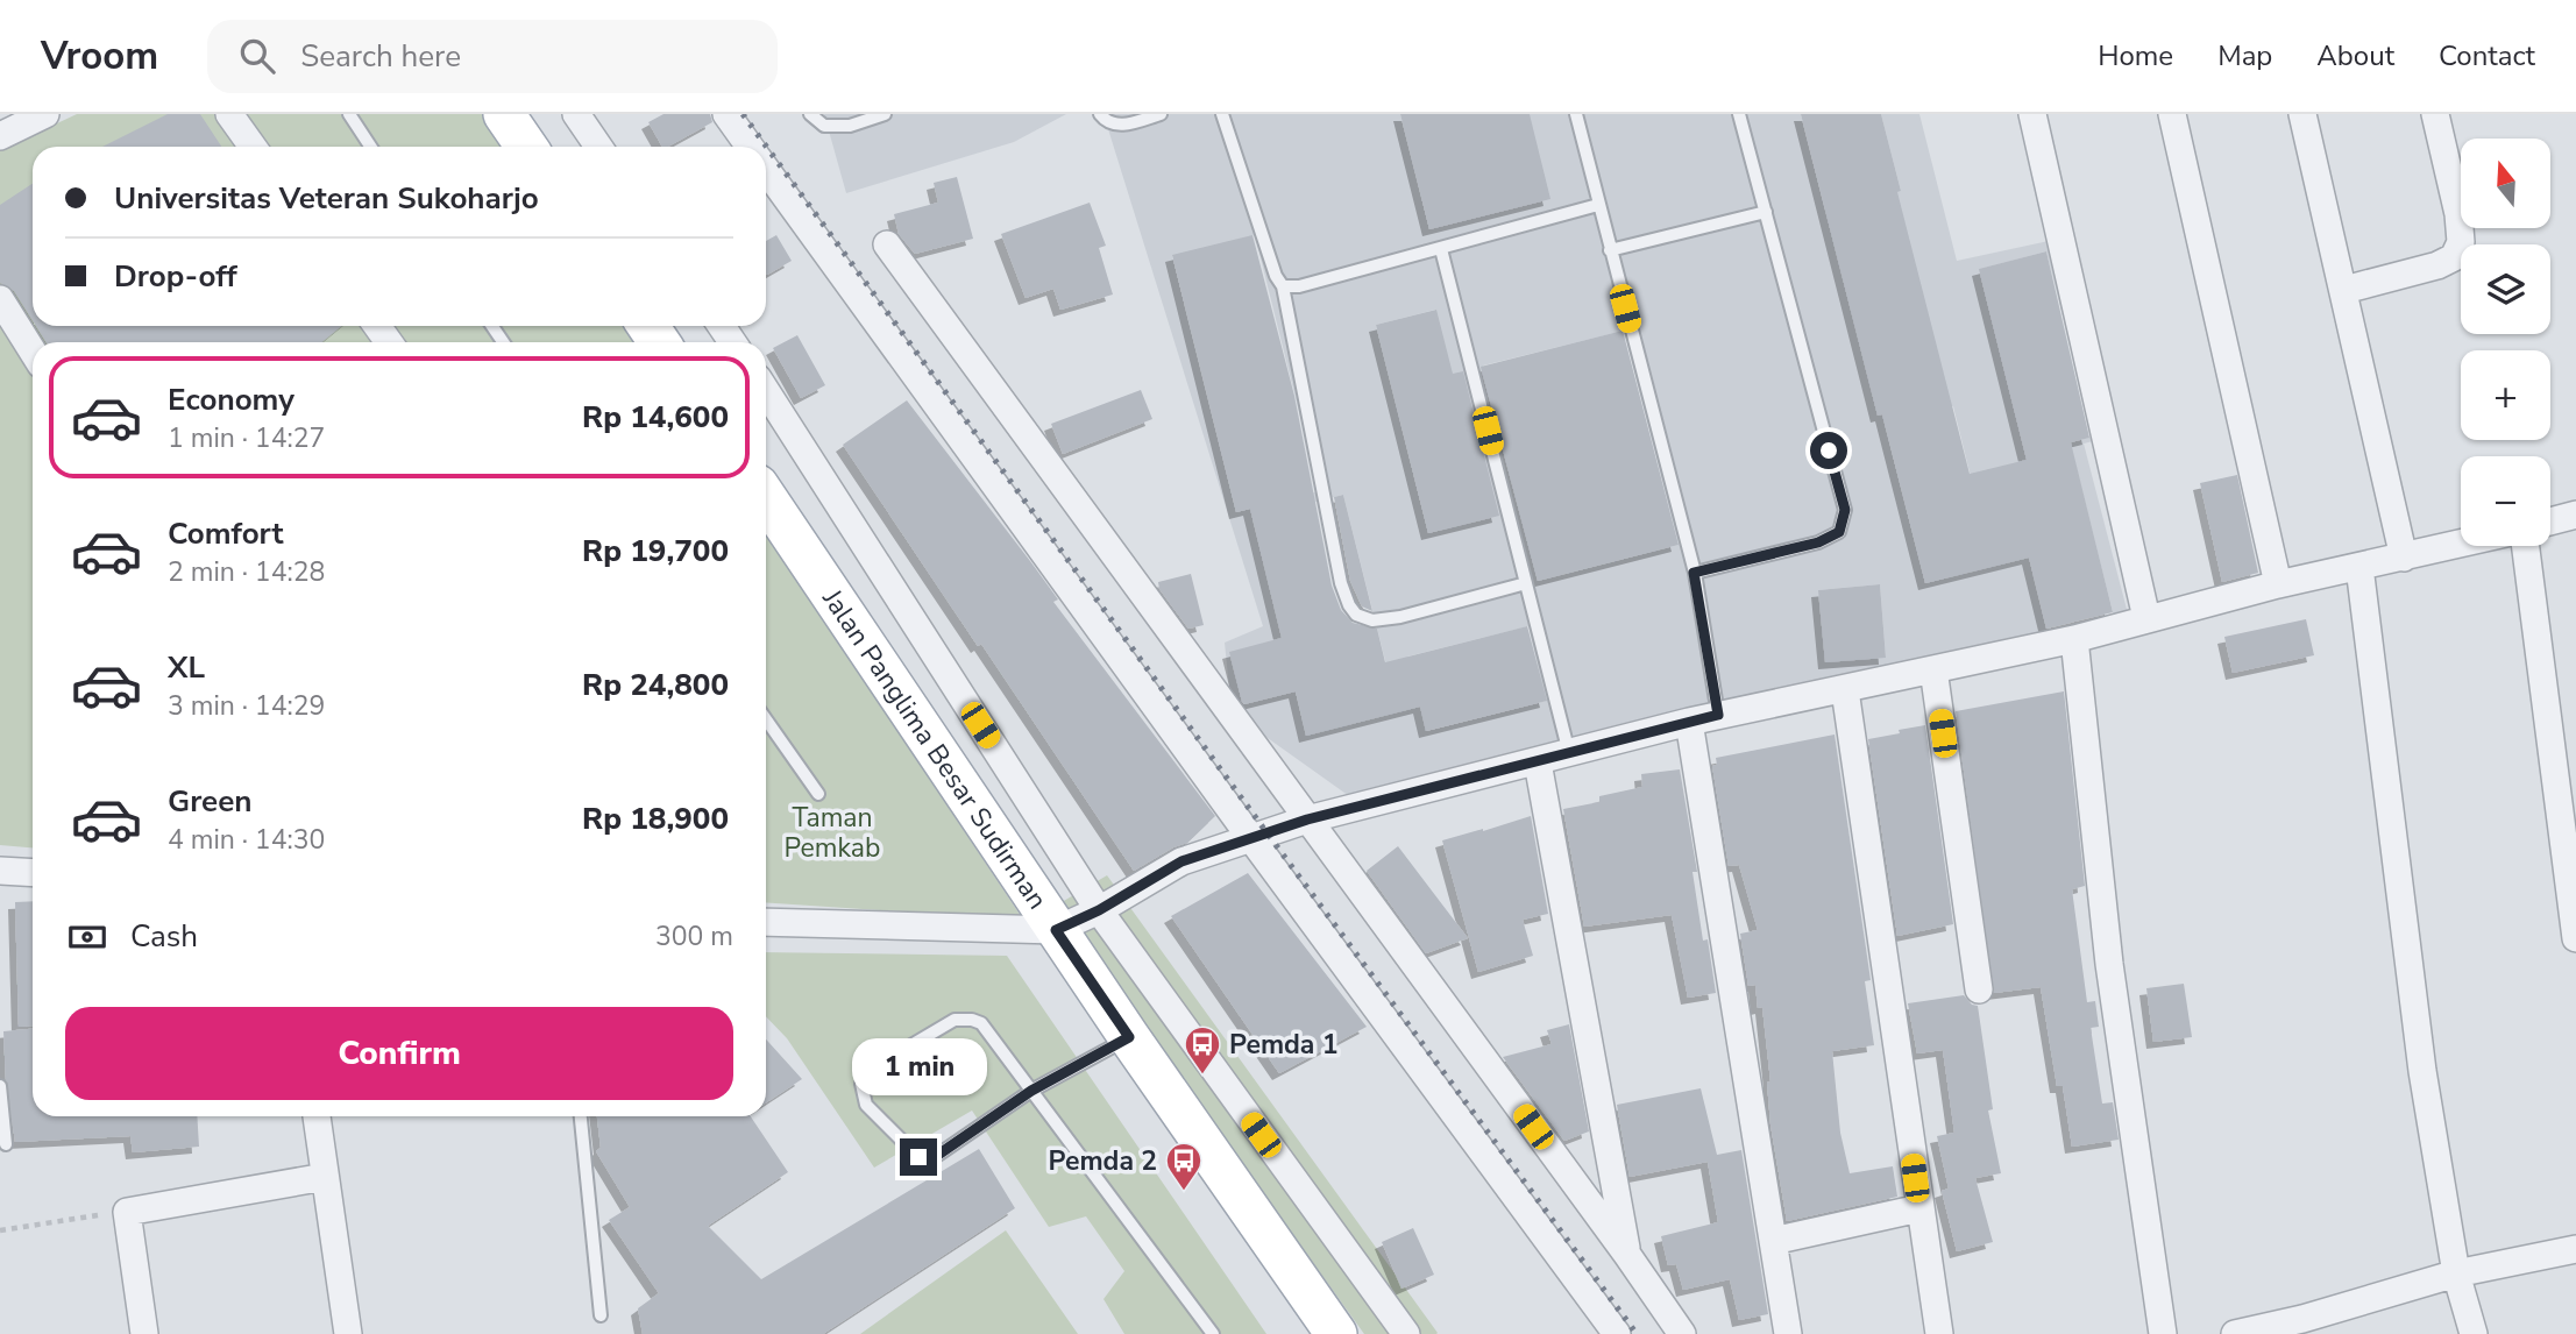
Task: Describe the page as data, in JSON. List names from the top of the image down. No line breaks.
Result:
{"streets":{"main road":["Jalan Panglima Besar Sudirman"]},"parks":["Taman Pemkab"],"places":{"bus stop":["Pemda 1","Pemda 2"]},"north":"top","page":{"header":"Vroom","search":"Search here","nav":["Home","Map","About","Contact"],"map_buttons":["+","−"],"banner":["Universitas Veteran Sukoharjo","Drop-off"],"list":[{"name":"Economy","note":"1 min · 14:27","value":"Rp 14,600"},{"name":"Comfort","note":"2 min · 14:28","value":"Rp 19,700"},{"name":"XL","note":"3 min · 14:29","value":"Rp 24,800"},{"name":"Green","note":"4 min · 14:30","value":"Rp 18,900"}],"pay":["Cash","300 m"],"buttons":"Confirm","bubble":"1 min"}}
